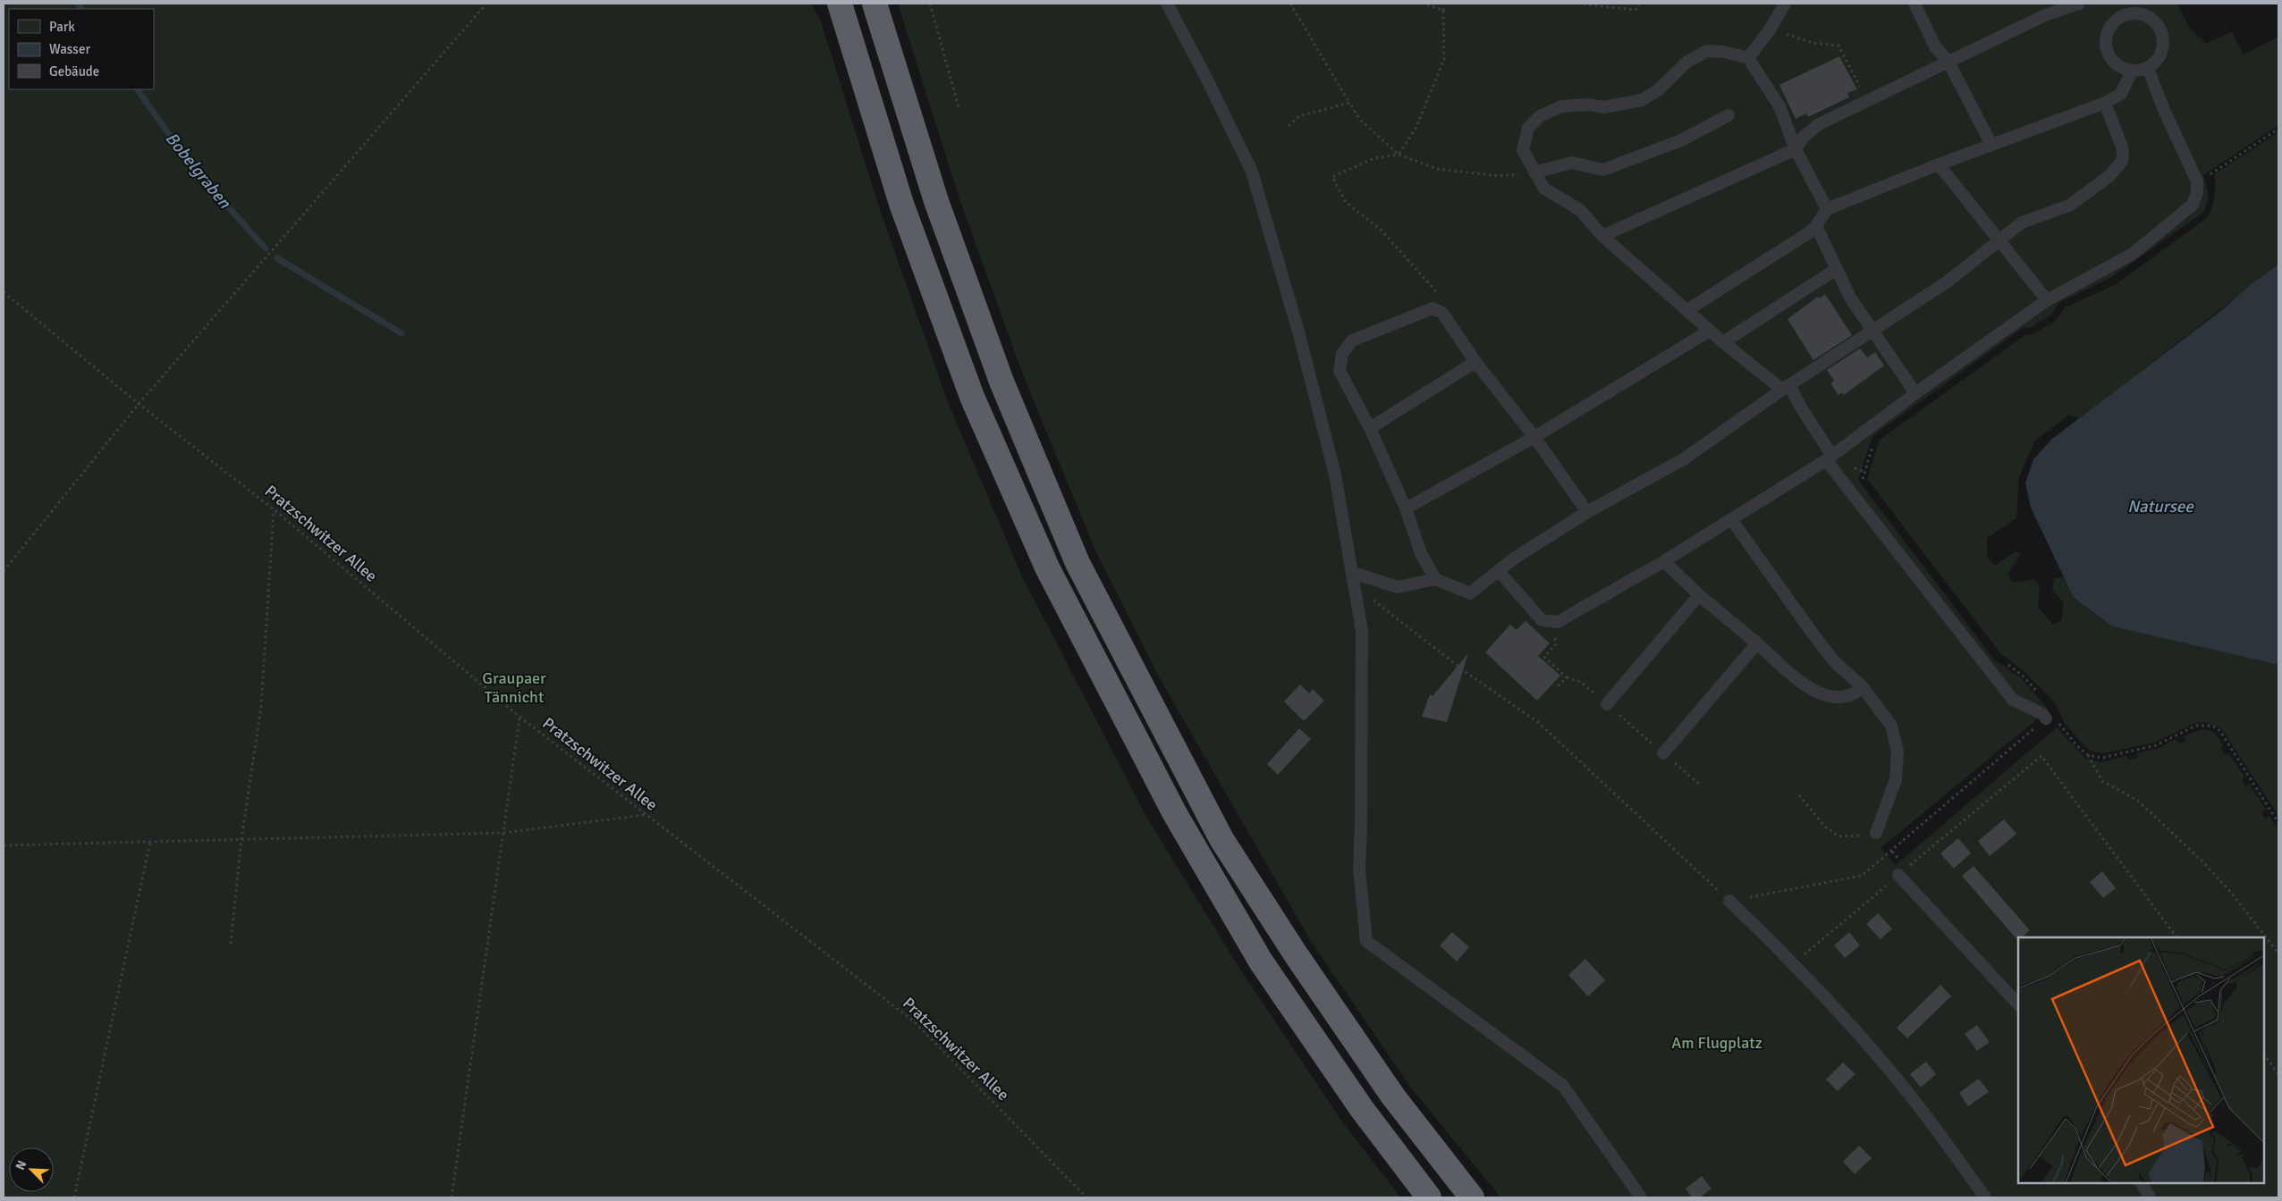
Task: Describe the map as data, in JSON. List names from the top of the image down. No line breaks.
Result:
{"streets":{"path":["Pratzschwitzer Allee"]},"water":["Bobelgraben","Natursee"],"parks":["Graupaer Tännicht","Am Flugplatz"],"legend":["Park","Wasser","Gebäude"],"north":"top left"}
